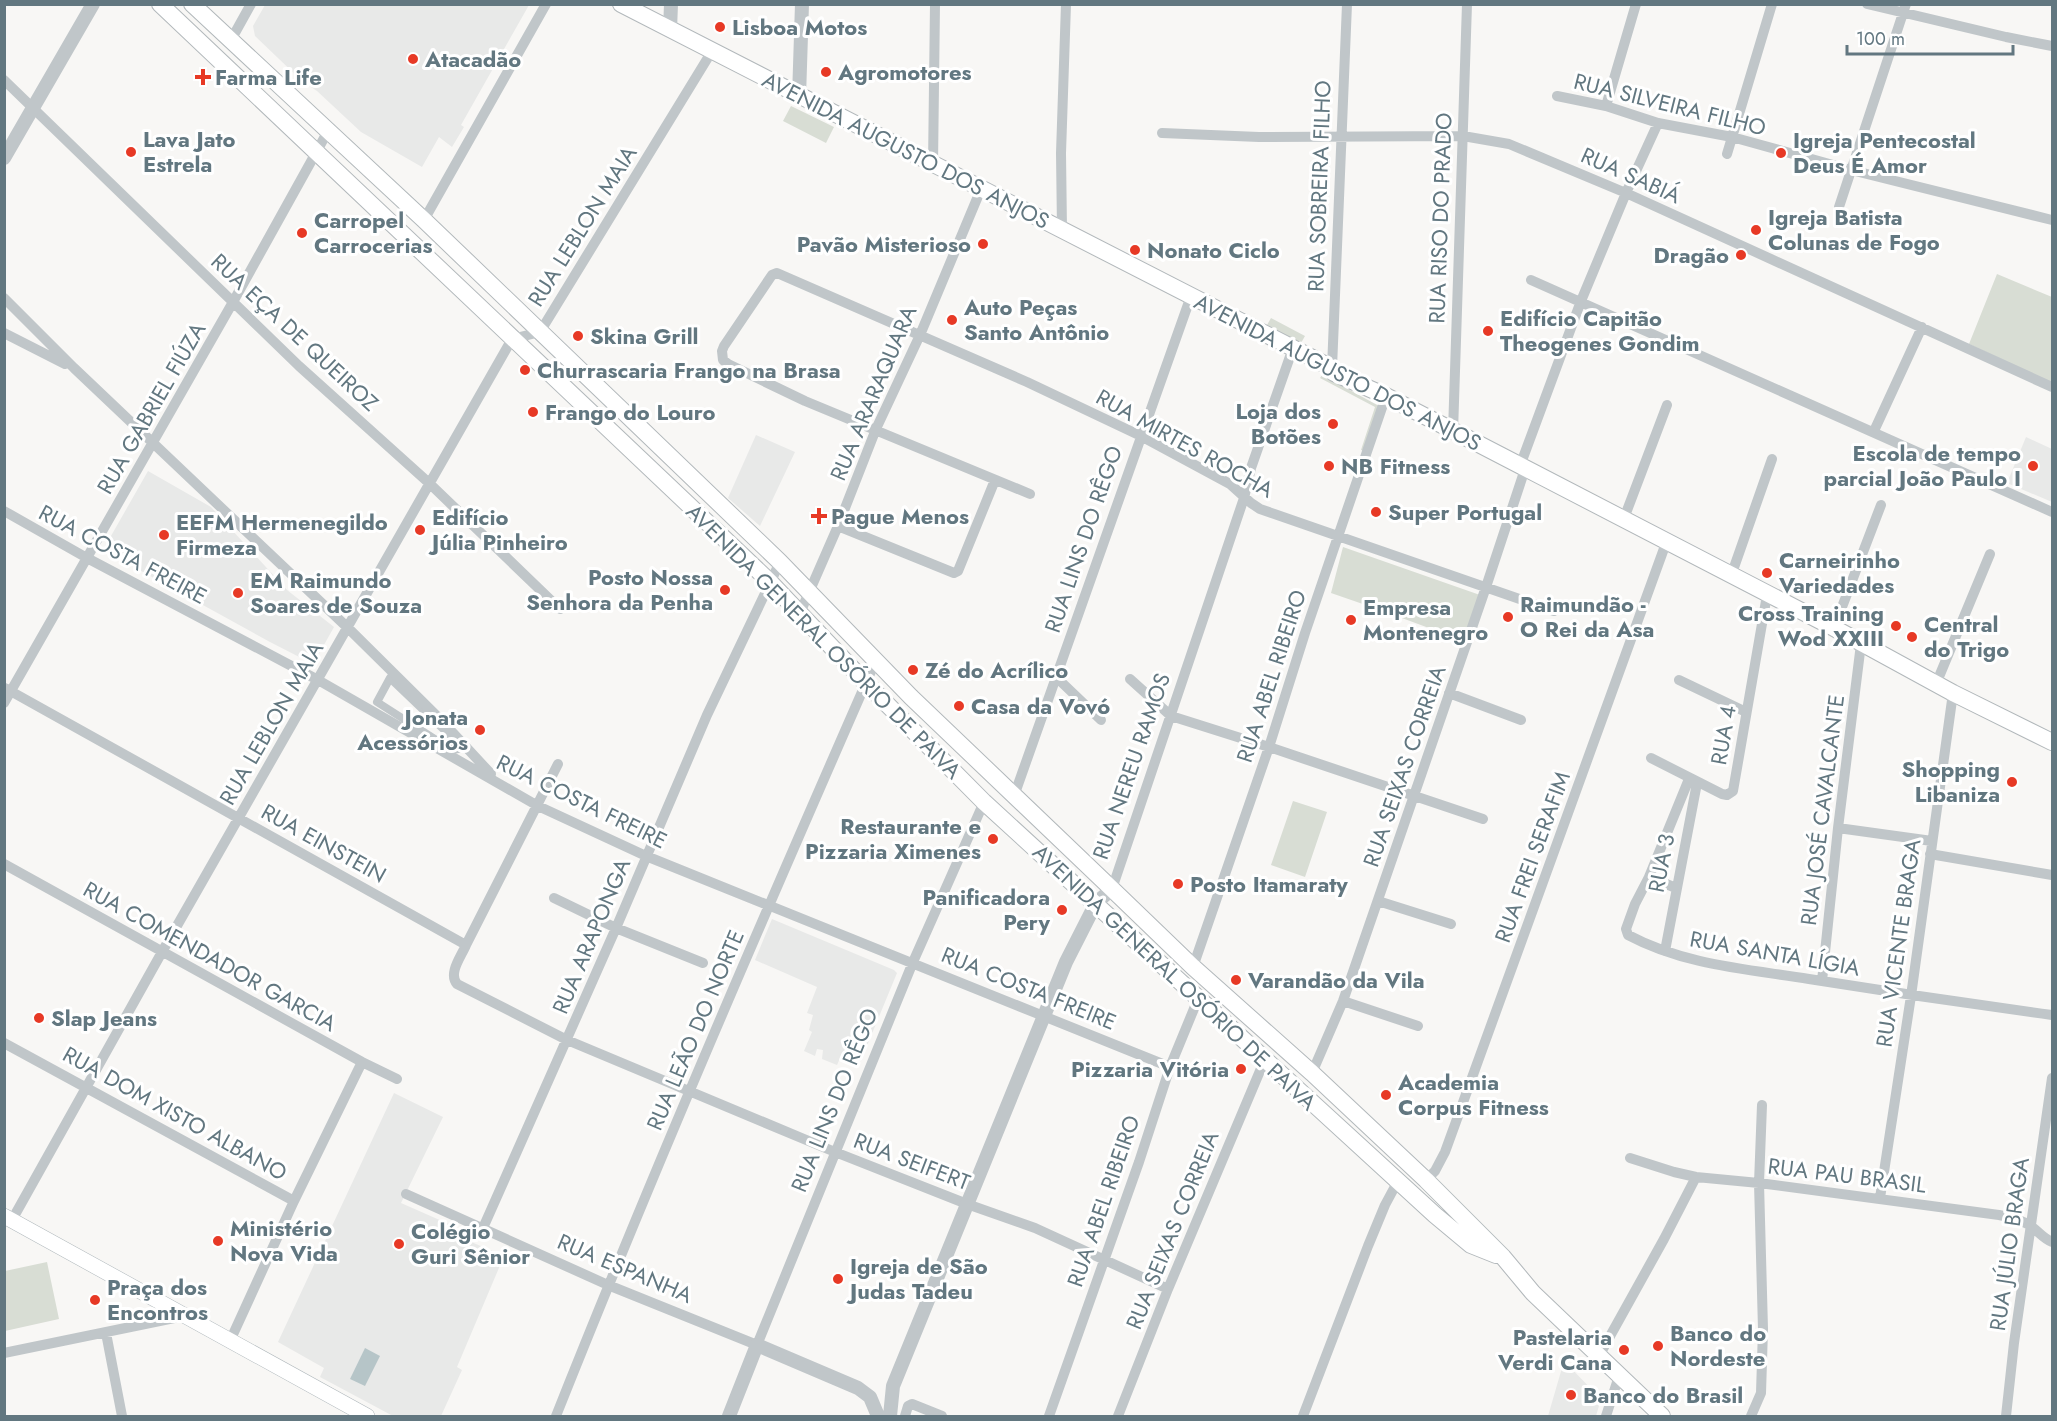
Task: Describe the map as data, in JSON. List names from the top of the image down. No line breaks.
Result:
{"streets":{"main road":["AVENIDA AUGUSTO DOS ANJOS","AVENIDA GENERAL OSÓRIO DE PAIVA"],"street":["RUA SILVEIRA FILHO","RUA SABIÁ","RUA SOBREIRA FILHO","RUA RISO DO PRADO","RUA LEBLON MAIA","RUA EÇA DE QUEIROZ","RUA ARARAQUARA","RUA GABRIEL FIÚZA","RUA MIRTES ROCHA","RUA LINS DO RÊGO","RUA COSTA FREIRE","RUA ABEL RIBEIRO","RUA 4","RUA NEREU RAMOS","RUA SEIXAS CORREIA","RUA JOSÉ CAVALCANTE","RUA EINSTEIN","RUA FREI SERAFIM","RUA 3","RUA ARAPONGA","RUA VICENTE BRAGA","RUA SANTA LÍGIA","RUA COMENDADOR GARCIA","RUA LEÃO DO NORTE","RUA DOM XISTO ALBANO","RUA SEIFERT","RUA PAU BRASIL","RUA JÚLIO BRAGA","RUA ESPANHA"]},"crossings":[["RUA SILVEIRA FILHO","RUA SEIXAS CORREIA"],["AVENIDA AUGUSTO DOS ANJOS","RUA SOBREIRA FILHO"],["AVENIDA AUGUSTO DOS ANJOS","RUA RISO DO PRADO"],["AVENIDA AUGUSTO DOS ANJOS","RUA LEBLON MAIA"],["AVENIDA AUGUSTO DOS ANJOS","RUA ARARAQUARA"],["AVENIDA AUGUSTO DOS ANJOS","RUA LINS DO RÊGO"],["AVENIDA AUGUSTO DOS ANJOS","RUA ABEL RIBEIRO"],["AVENIDA AUGUSTO DOS ANJOS","RUA 4"],["AVENIDA AUGUSTO DOS ANJOS","RUA NEREU RAMOS"],["AVENIDA AUGUSTO DOS ANJOS","RUA SEIXAS CORREIA"],["AVENIDA AUGUSTO DOS ANJOS","RUA JOSÉ CAVALCANTE"],["AVENIDA AUGUSTO DOS ANJOS","RUA FREI SERAFIM"],["AVENIDA AUGUSTO DOS ANJOS","RUA VICENTE BRAGA"],["RUA SABIÁ","RUA SOBREIRA FILHO"],["RUA SABIÁ","RUA RISO DO PRADO"],["RUA SABIÁ","RUA SEIXAS CORREIA"],["RUA LEBLON MAIA","RUA EÇA DE QUEIROZ"],["RUA LEBLON MAIA","RUA COSTA FREIRE"],["RUA LEBLON MAIA","AVENIDA GENERAL OSÓRIO DE PAIVA"],["RUA LEBLON MAIA","RUA EINSTEIN"],["RUA LEBLON MAIA","RUA COMENDADOR GARCIA"],["RUA LEBLON MAIA","RUA DOM XISTO ALBANO"],["RUA EÇA DE QUEIROZ","RUA GABRIEL FIÚZA"],["RUA ARARAQUARA","RUA MIRTES ROCHA"],["RUA ARARAQUARA","AVENIDA GENERAL OSÓRIO DE PAIVA"],["RUA GABRIEL FIÚZA","RUA COSTA FREIRE"],["RUA GABRIEL FIÚZA","AVENIDA GENERAL OSÓRIO DE PAIVA"],["RUA GABRIEL FIÚZA","RUA EINSTEIN"],["RUA MIRTES ROCHA","RUA LINS DO RÊGO"],["RUA MIRTES ROCHA","RUA ABEL RIBEIRO"],["RUA MIRTES ROCHA","RUA NEREU RAMOS"],["RUA MIRTES ROCHA","RUA SEIXAS CORREIA"],["RUA LINS DO RÊGO","RUA COSTA FREIRE"],["RUA LINS DO RÊGO","AVENIDA GENERAL OSÓRIO DE PAIVA"],["RUA LINS DO RÊGO","RUA SEIFERT"],["RUA LINS DO RÊGO","RUA ESPANHA"],["RUA COSTA FREIRE","RUA ABEL RIBEIRO"],["RUA COSTA FREIRE","RUA NEREU RAMOS"],["RUA COSTA FREIRE","RUA ARAPONGA"],["RUA COSTA FREIRE","RUA LEÃO DO NORTE"],["AVENIDA GENERAL OSÓRIO DE PAIVA","RUA ABEL RIBEIRO"],["AVENIDA GENERAL OSÓRIO DE PAIVA","RUA NEREU RAMOS"],["AVENIDA GENERAL OSÓRIO DE PAIVA","RUA SEIXAS CORREIA"],["AVENIDA GENERAL OSÓRIO DE PAIVA","RUA FREI SERAFIM"],["AVENIDA GENERAL OSÓRIO DE PAIVA","RUA ARAPONGA"],["AVENIDA GENERAL OSÓRIO DE PAIVA","RUA LEÃO DO NORTE"],["RUA ABEL RIBEIRO","RUA SEIFERT"],["RUA 4","RUA 3"],["RUA 4","RUA SANTA LÍGIA"],["RUA NEREU RAMOS","RUA SEIFERT"],["RUA NEREU RAMOS","RUA ESPANHA"],["RUA SEIXAS CORREIA","RUA SEIFERT"],["RUA JOSÉ CAVALCANTE","RUA SANTA LÍGIA"],["RUA EINSTEIN","RUA SEIFERT"],["RUA 3","RUA SANTA LÍGIA"],["RUA ARAPONGA","RUA SEIFERT"],["RUA ARAPONGA","RUA ESPANHA"],["RUA VICENTE BRAGA","RUA SANTA LÍGIA"],["RUA VICENTE BRAGA","RUA PAU BRASIL"],["RUA LEÃO DO NORTE","RUA SEIFERT"],["RUA LEÃO DO NORTE","RUA ESPANHA"],["RUA PAU BRASIL","RUA JÚLIO BRAGA"]],"places":{"other":["Lisboa Motos","Atacadão","Agromotores","Lava Jato Estrela","Igreja Pentecostal Deus É Amor","Igreja Batista Colunas de Fogo","Carropel Carrocerias","Pavão Misterioso","Nonato Ciclo","Dragão","Auto Peças Santo Antônio","Edifício Capitão Theogenes Gondim","Skina Grill","Churrascaria Frango na Brasa","Frango do Louro","Loja dos Botões","NB Fitness","Escola de tempo parcial João Paulo I","Super Portugal","Edifício Júlia Pinheiro","EEFM Hermenegildo Firmeza","Carneirinho Variedades","Posto Nossa Senhora da Penha","EM Raimundo Soares de Souza","Raimundão - O Rei da Asa","Empresa Montenegro","Cross Training Wod XXIII","Central do Trigo","Zé do Acrílico","Casa da Vovó","Jonata Acessórios","Shopping Libaniza","Restaurante e Pizzaria Ximenes","Posto Itamaraty","Panificadora Pery","Varandão da Vila","Slap Jeans","Pizzaria Vitória","Academia Corpus Fitness","Ministério Nova Vida","Colégio Guri Sênior","Igreja de São Judas Tadeu","Praça dos Encontros","Banco do Nordeste","Pastelaria Verdi Cana","Banco do Brasil"],"health":["Farma Life","Pague Menos"]},"scale_bar":"100 m"}
